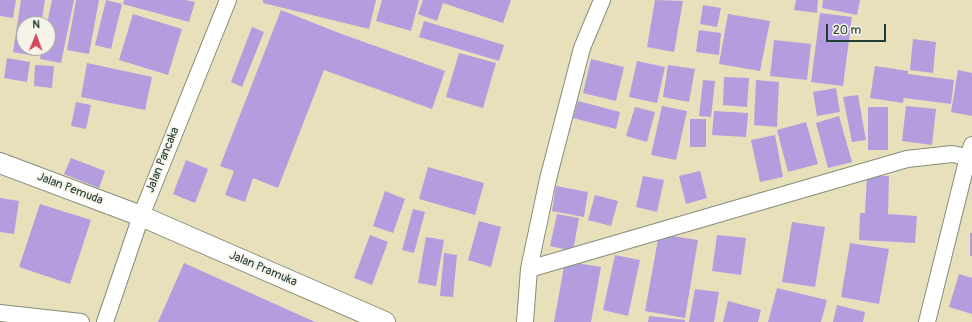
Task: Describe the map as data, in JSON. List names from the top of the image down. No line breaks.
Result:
{"streets":{"street":["Jalan Pancaka","Jalan Pemuda","Jalan Pramuka"]},"crossings":[["Jalan Pancaka","Jalan Pemuda"],["Jalan Pancaka","Jalan Pramuka"],["Jalan Pemuda","Jalan Pramuka"]],"scale_bar":"20 m","north":"top"}
